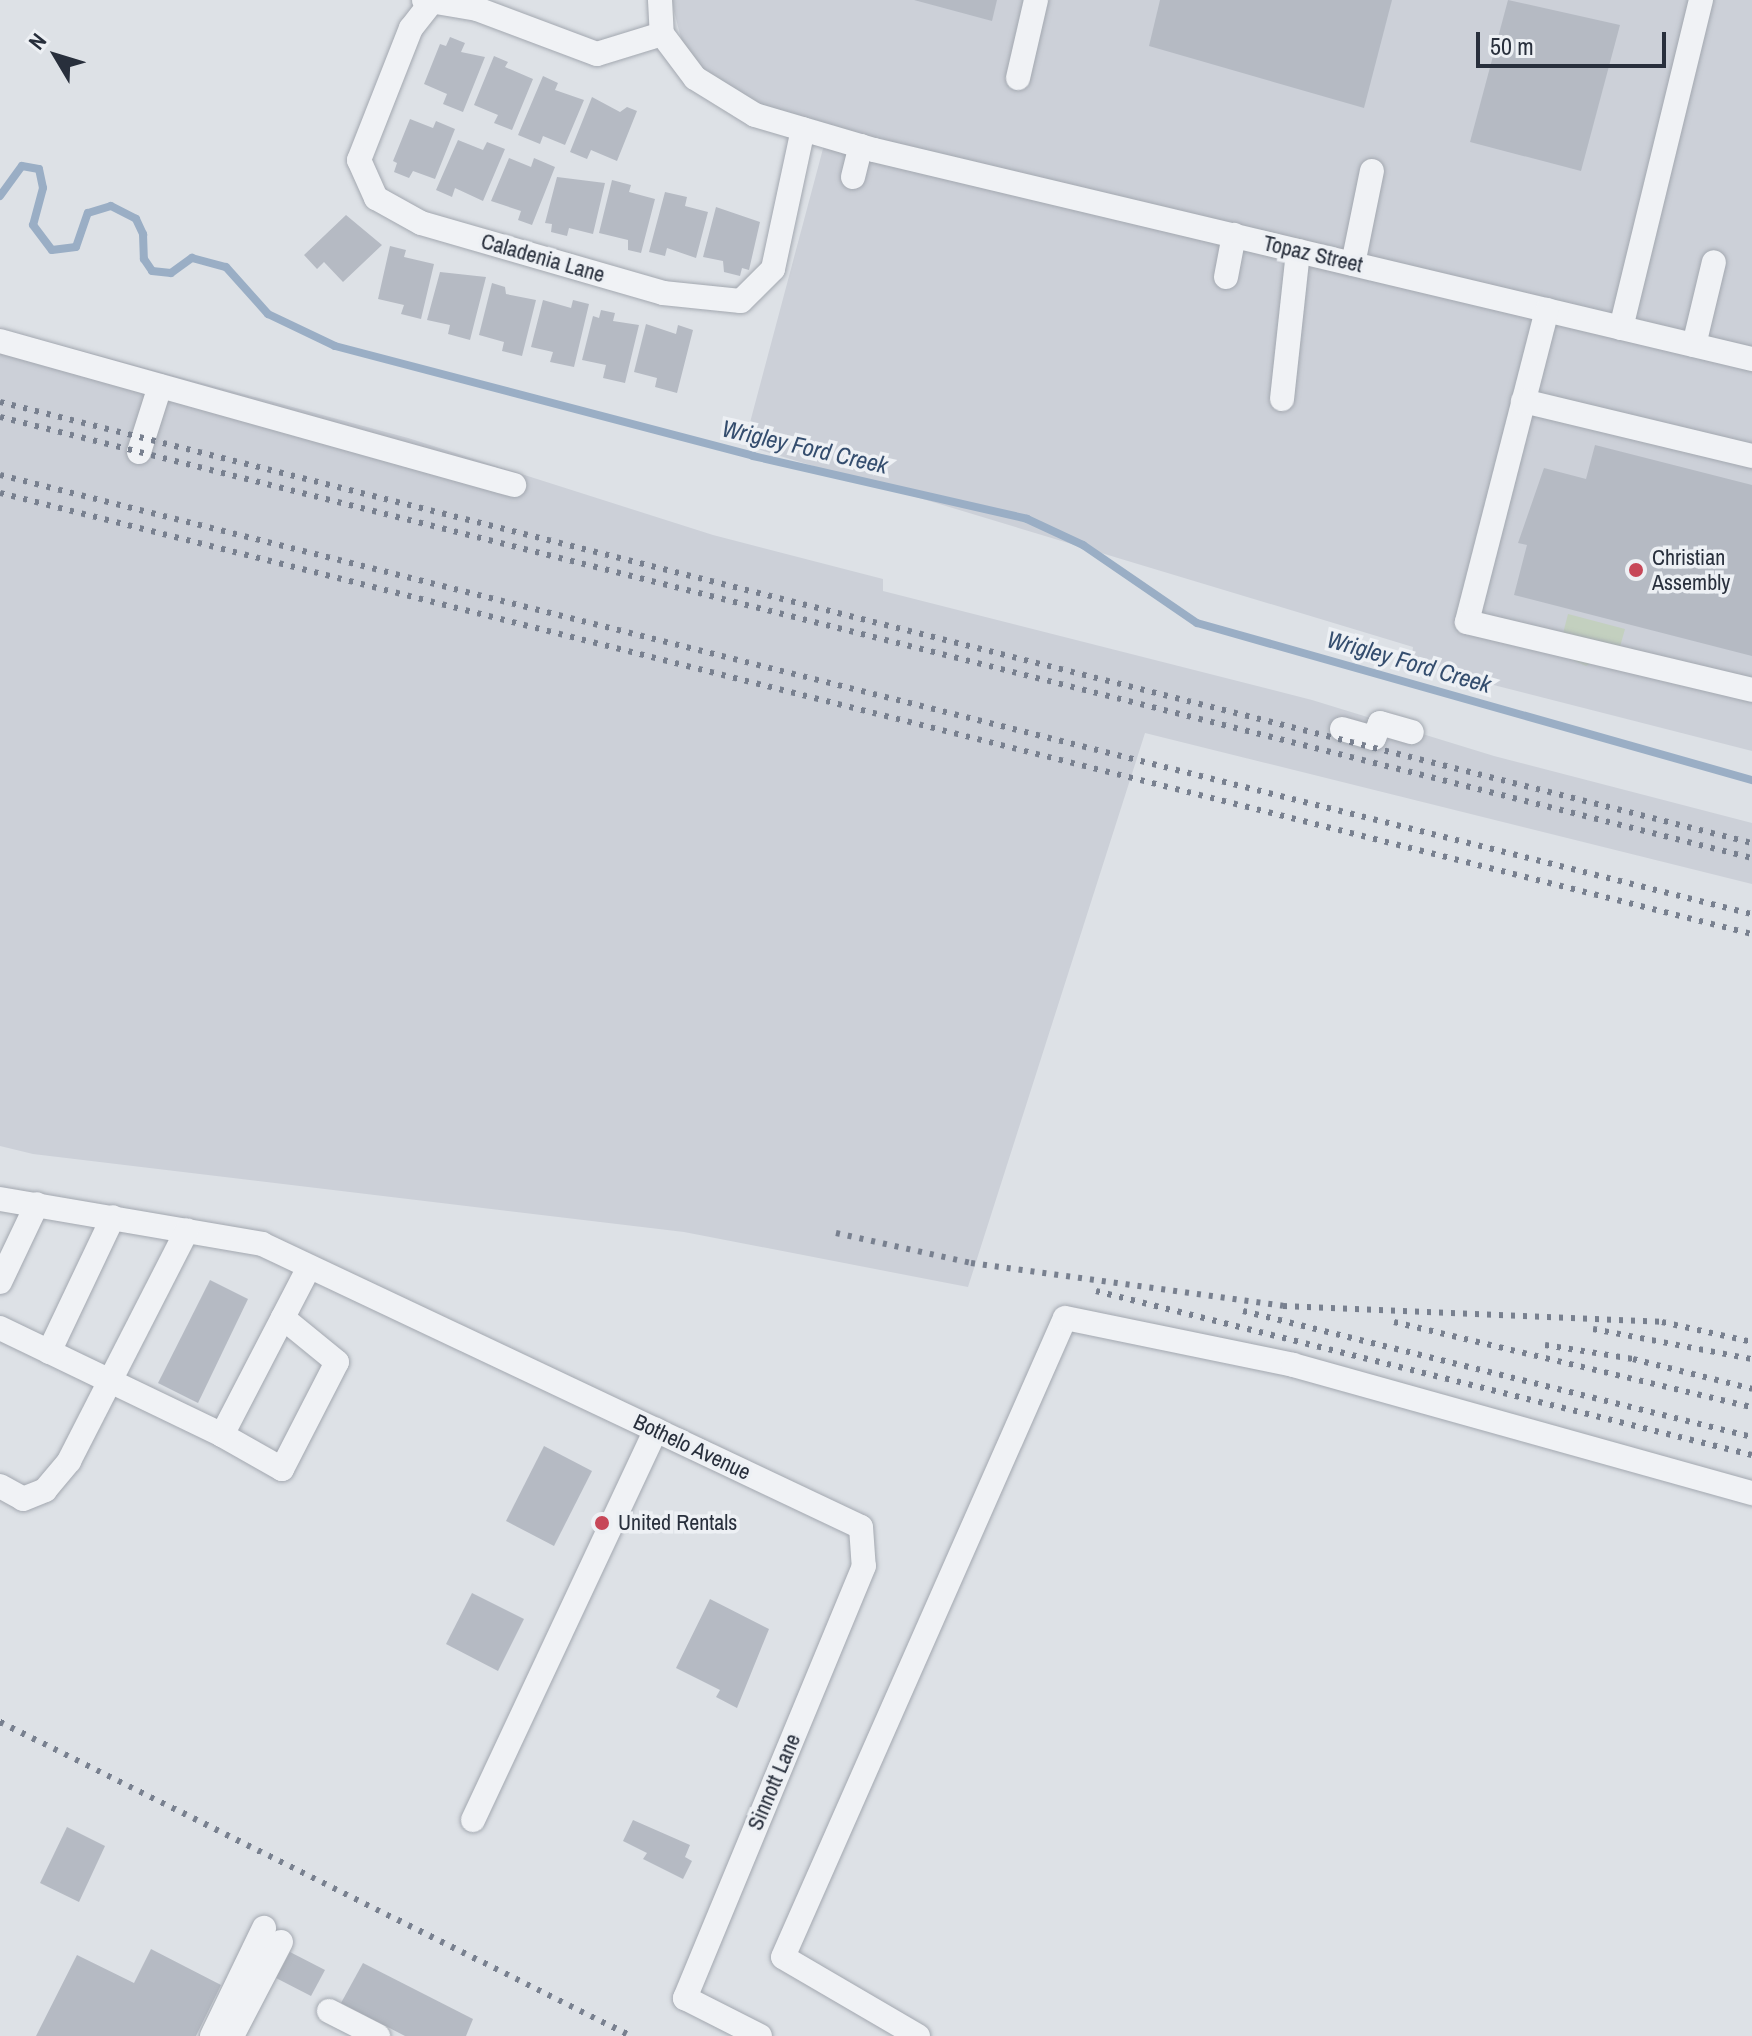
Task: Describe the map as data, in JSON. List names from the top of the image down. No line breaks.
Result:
{"streets":{"street":["Topaz Street","Caladenia Lane","Bothelo Avenue","Sinnott Lane"]},"crossings":[["Topaz Street","Caladenia Lane"],["Bothelo Avenue","Sinnott Lane"]],"water":["Wrigley Ford Creek"],"places":["Christian Assembly","United Rentals"],"scale_bar":"50 m","north":"top left"}
